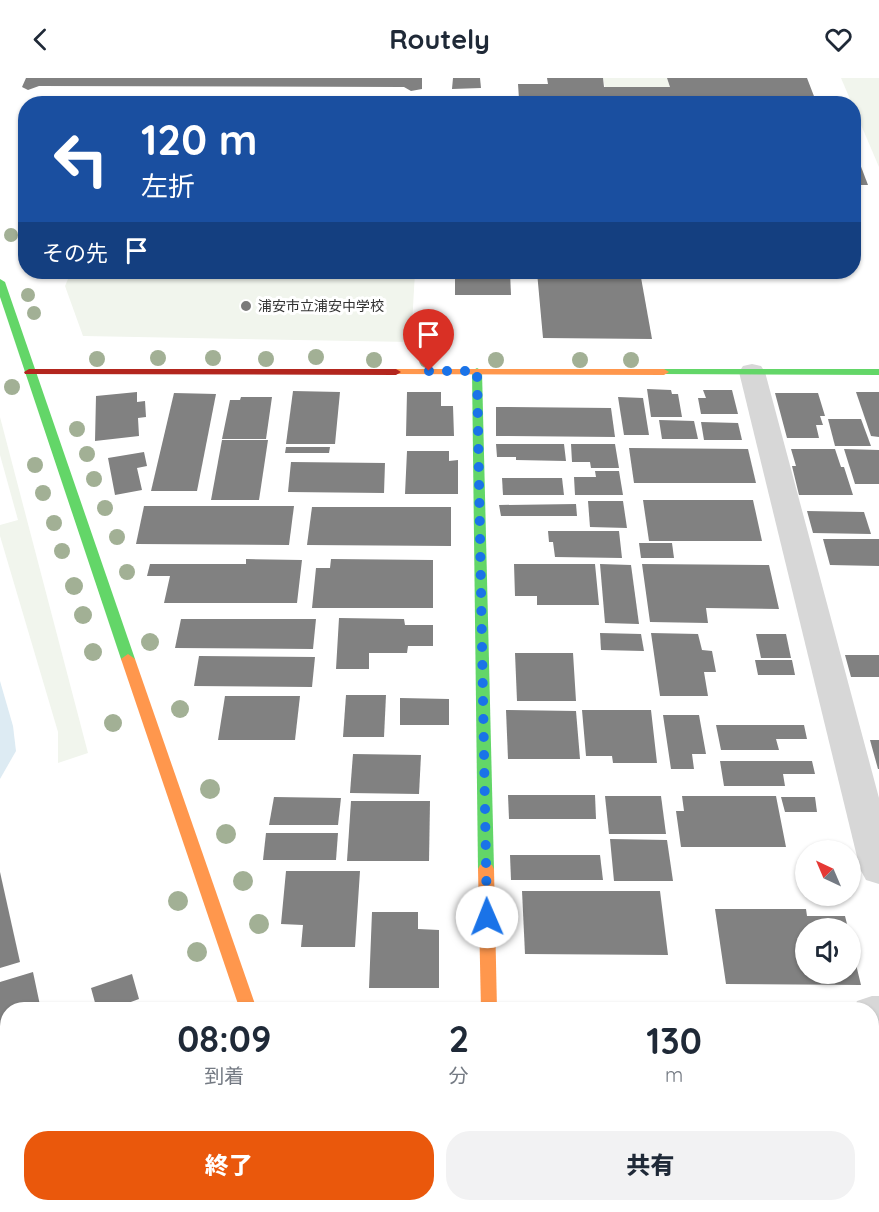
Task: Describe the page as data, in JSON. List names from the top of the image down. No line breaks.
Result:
{"places":["浦安市立浦安中学校"],"north":"top left","page":{"header":"Routely","turn":["120 m","左折"],"then":"その先","eta":["08:09","到着","2","分","130","m"],"buttons":["終了","共有"]}}
